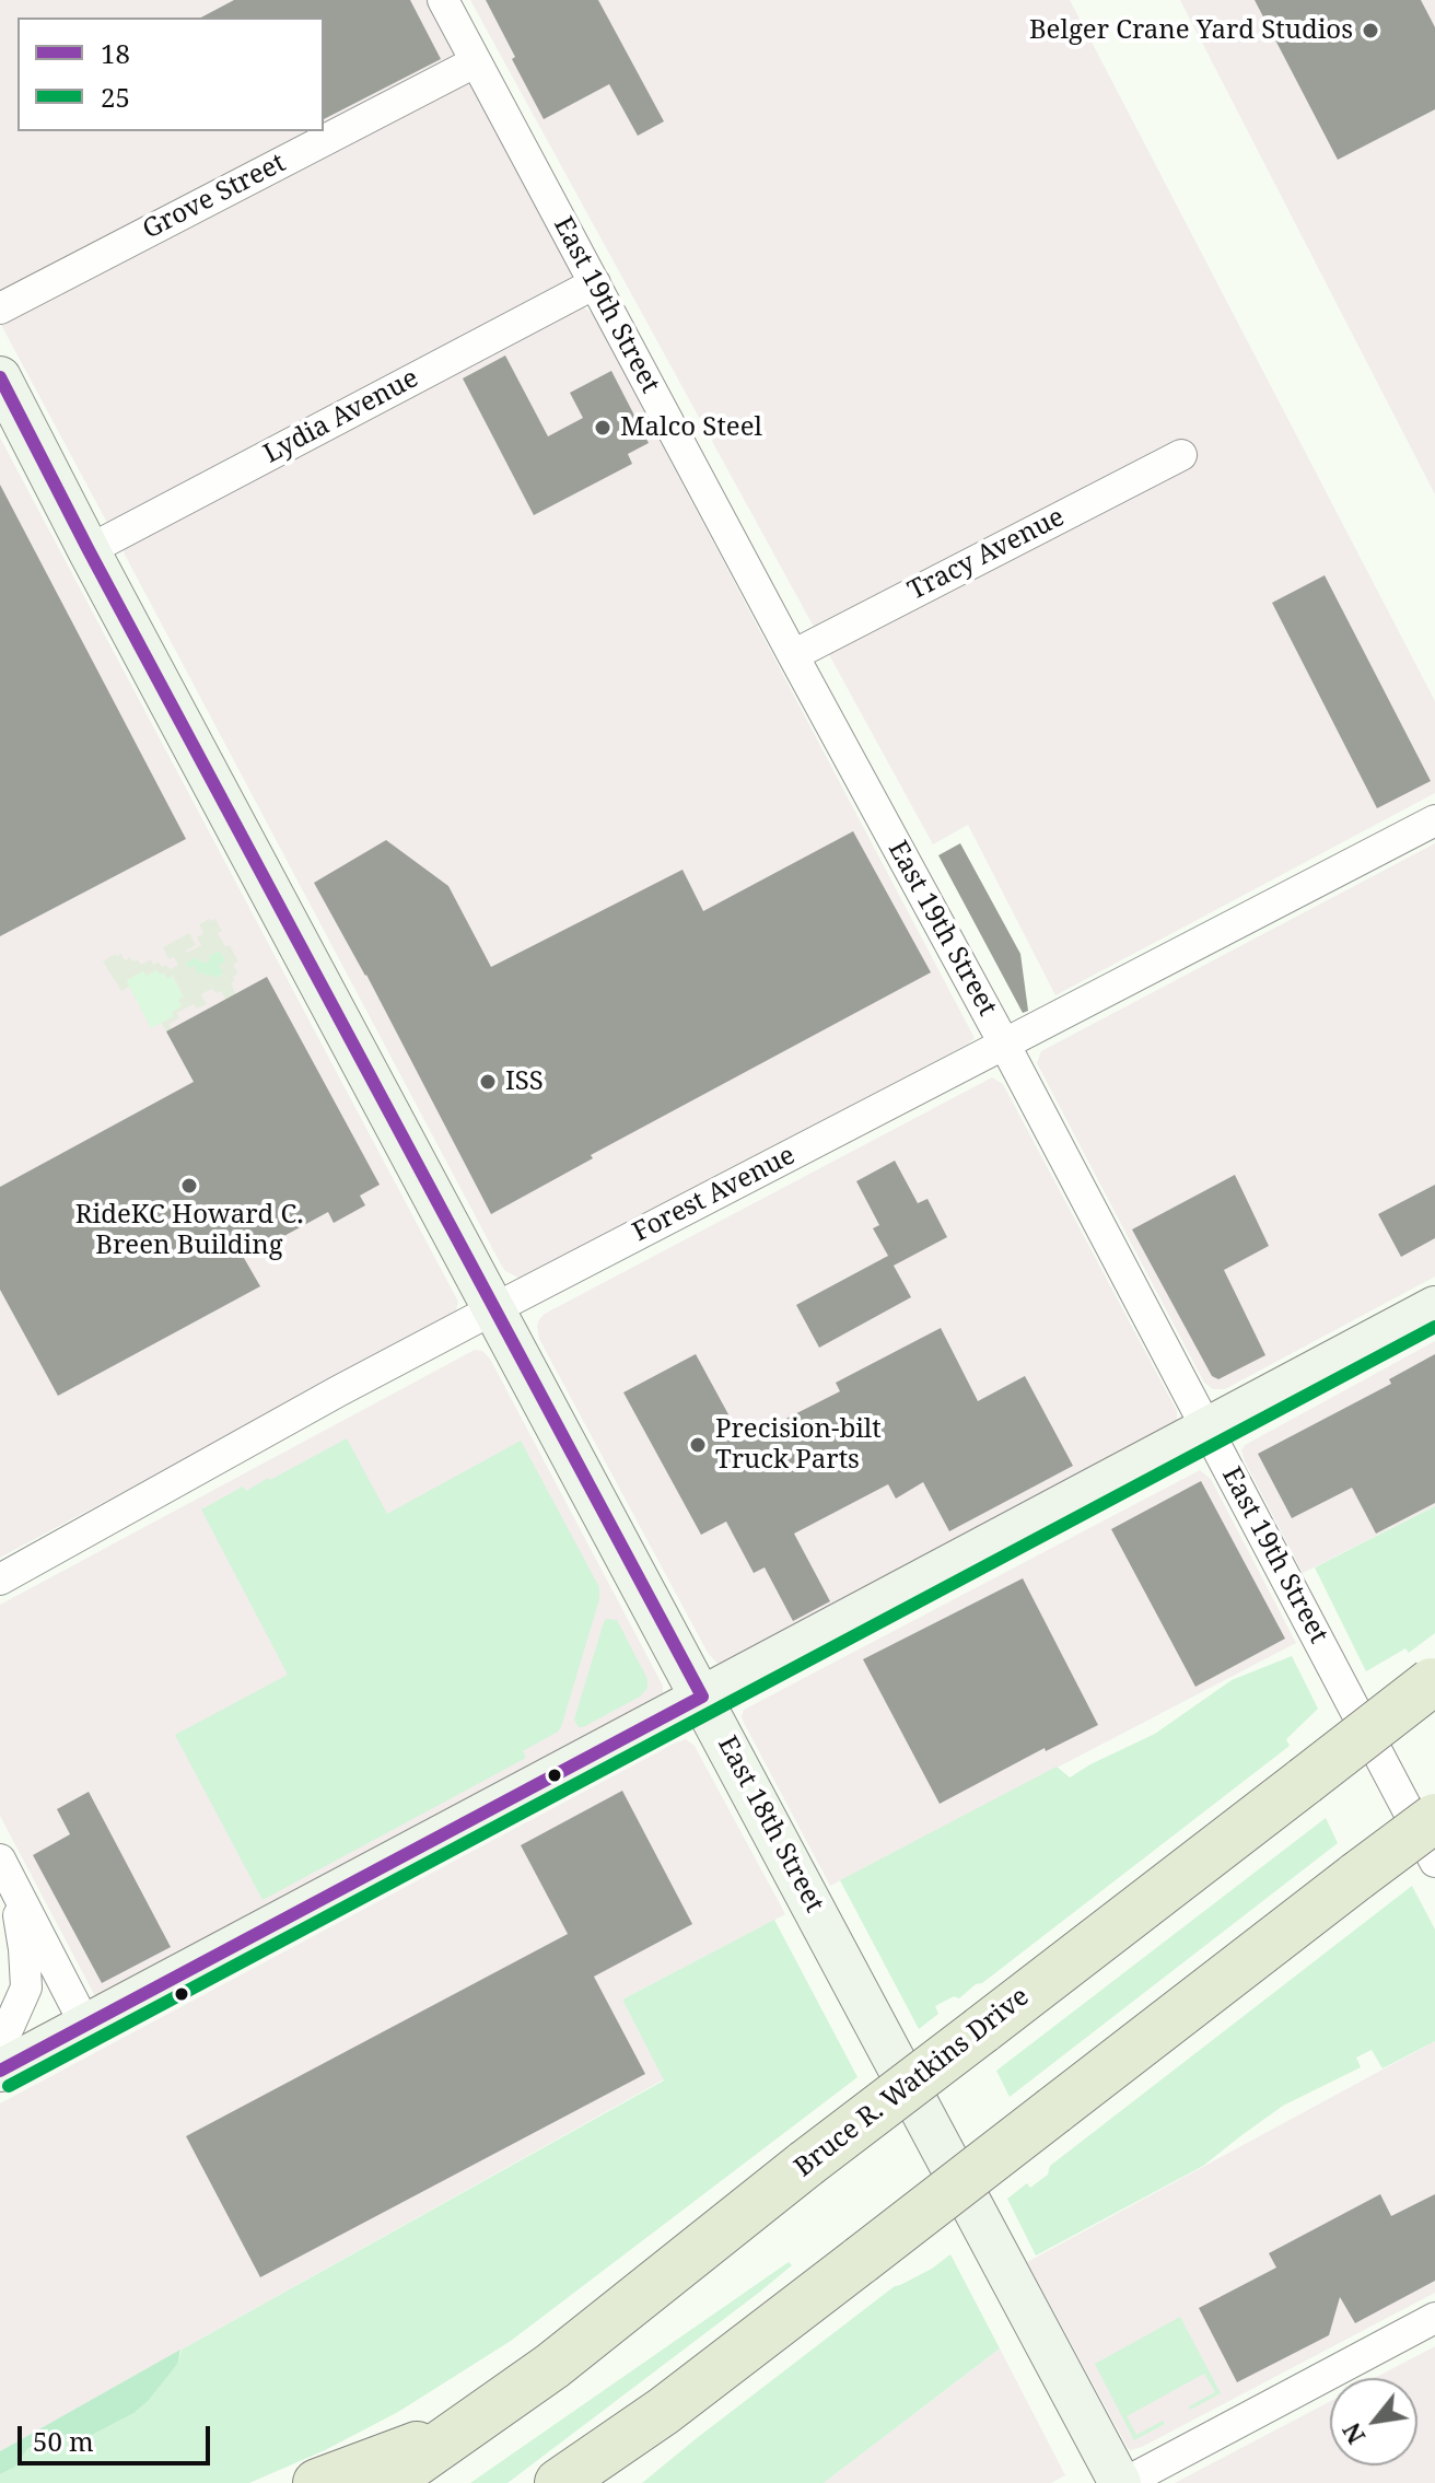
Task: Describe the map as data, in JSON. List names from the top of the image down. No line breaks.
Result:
{"streets":{"highway":["Bruce R. Watkins Drive"],"main road":["East 18th Street"],"street":["Grove Street","East 19th Street","Lydia Avenue","Tracy Avenue","Forest Avenue"]},"crossings":[["Grove Street","East 19th Street"],["East 19th Street","Lydia Avenue"],["East 19th Street","Tracy Avenue"],["East 19th Street","Forest Avenue"],["Lydia Avenue","East 18th Street"],["Forest Avenue","East 18th Street"]],"places":["Belger Crane Yard Studios","Malco Steel","ISS","RideKC Howard C. Breen Building","Precision-bilt Truck Parts"],"lines":["transit line 18","transit line 25"],"legend":["18","25"],"scale_bar":"50 m","north":"bottom left"}
